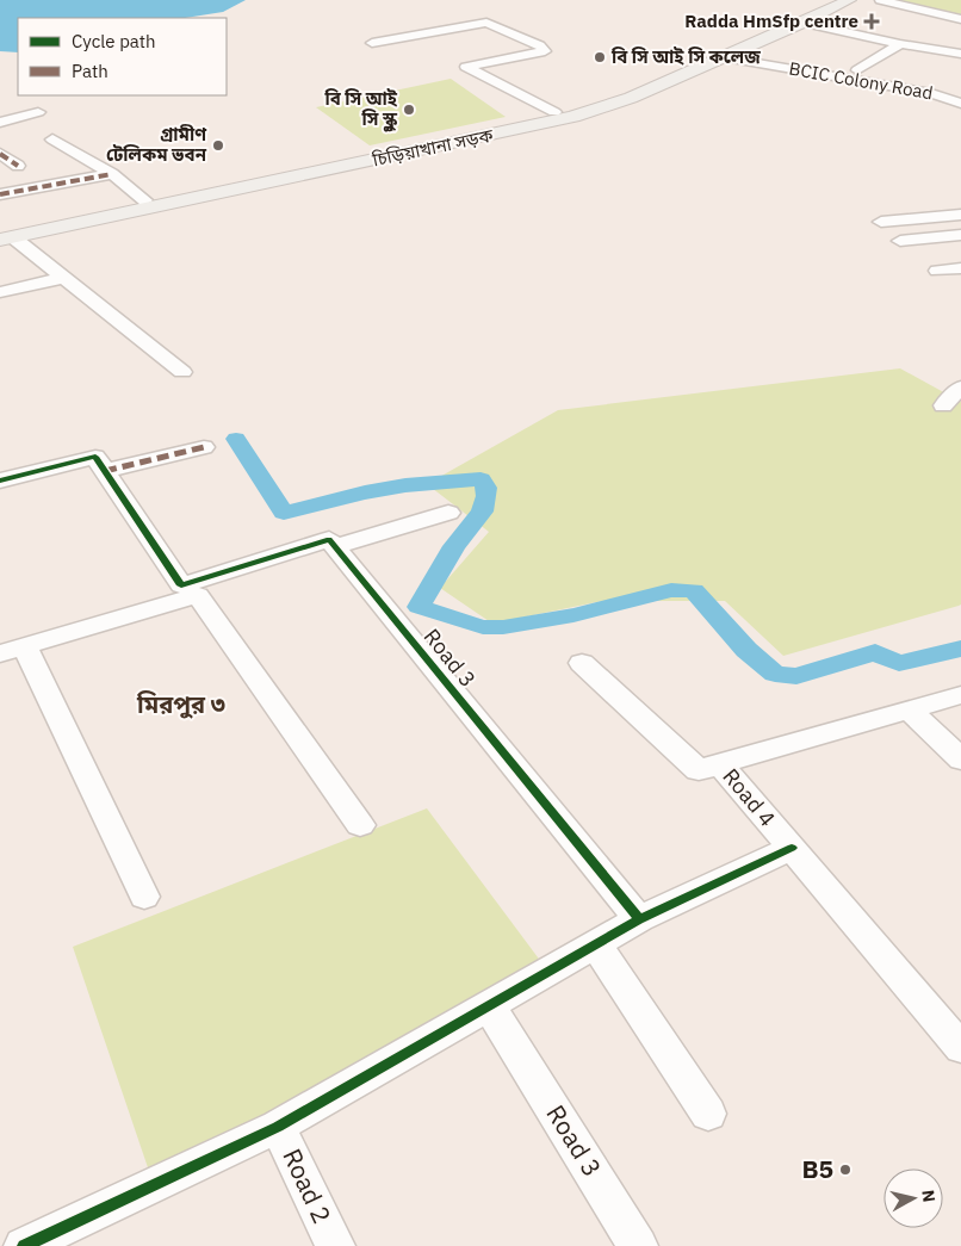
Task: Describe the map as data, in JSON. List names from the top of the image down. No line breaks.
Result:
{"streets":{"main road":["চিড়িয়াখানা সড়ক"],"street":["BCIC Colony Road","Road 3","Road 4","Road 2"]},"crossings":[["BCIC Colony Road","চিড়িয়াখানা সড়ক"]],"districts":["মিরপুর ৩"],"places":{"health":["Radda HmSfp centre"],"other":["বি সি আই সি কলেজ","বি সি আই সি স্কুল","গ্রামীণ টেলিকম ভবন","B5"]},"legend":["Cycle path","Path"],"north":"right"}
